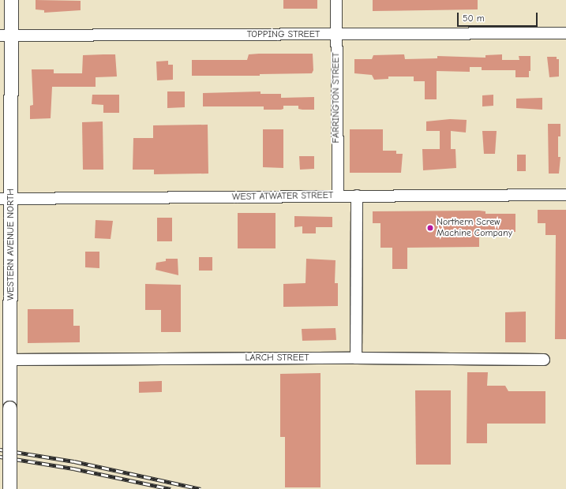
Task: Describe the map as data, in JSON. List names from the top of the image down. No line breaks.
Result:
{"streets":{"street":["TOPPING STREET","FARRINGTON STREET","WEST ATWATER STREET","WESTERN AVENUE NORTH","LARCH STREET"]},"crossings":[["TOPPING STREET","FARRINGTON STREET"],["TOPPING STREET","WESTERN AVENUE NORTH"],["FARRINGTON STREET","WEST ATWATER STREET"],["WEST ATWATER STREET","WESTERN AVENUE NORTH"],["WESTERN AVENUE NORTH","LARCH STREET"]],"places":["Northern Screw Machine Company"],"scale_bar":"50 m"}
